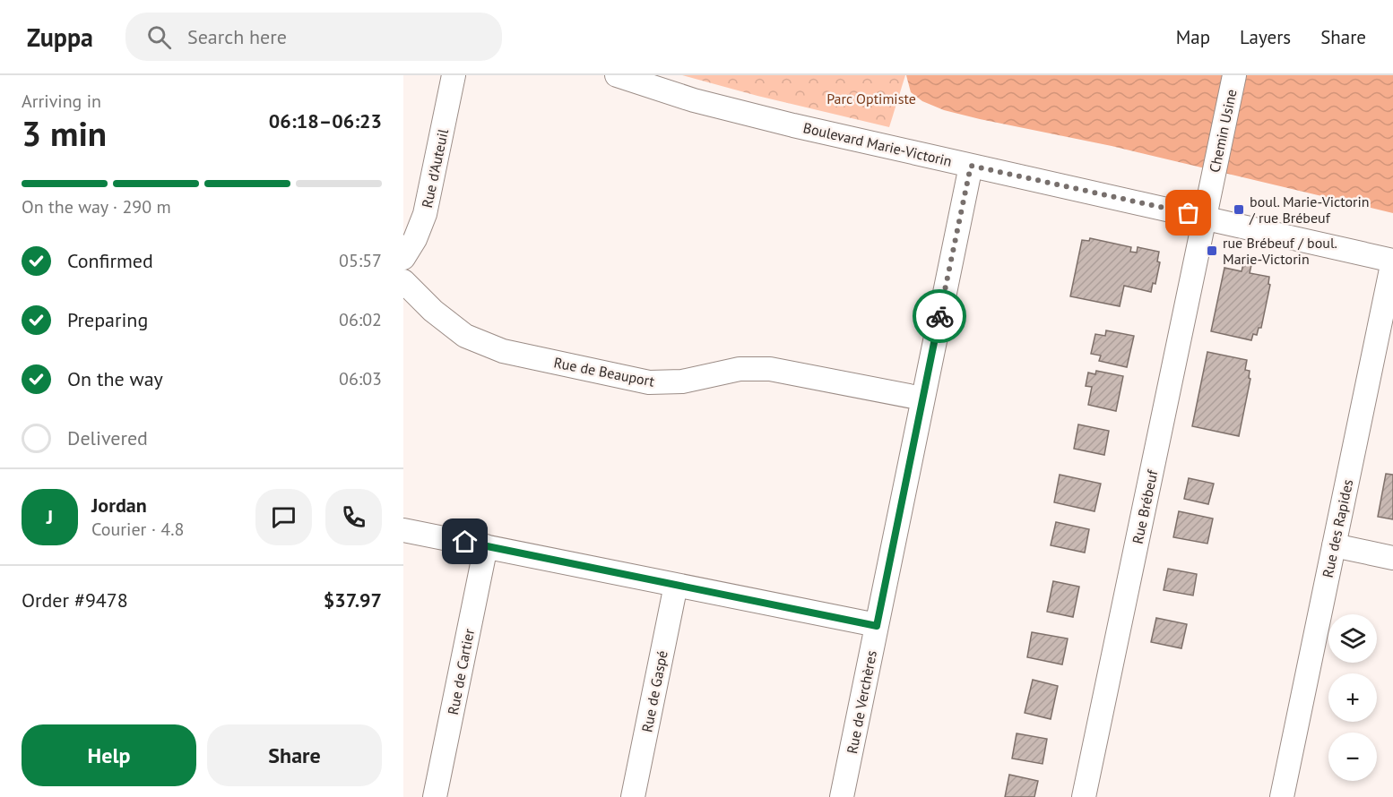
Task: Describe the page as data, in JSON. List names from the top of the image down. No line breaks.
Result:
{"streets":{"street":["Chemin Usine","Boulevard Marie-Victorin","Rue d'Auteuil","Rue de Beauport","Rue Brébeuf","Rue des Rapides","Rue de Cartier","Rue de Gaspé","Rue de Verchères"]},"crossings":[["Chemin Usine","Boulevard Marie-Victorin"],["Chemin Usine","Rue Brébeuf"],["Boulevard Marie-Victorin","Rue Brébeuf"],["Boulevard Marie-Victorin","Rue des Rapides"],["Boulevard Marie-Victorin","Rue de Verchères"],["Rue de Beauport","Rue de Verchères"]],"parks":["Parc Optimiste"],"places":{"transit":["boul. Marie-Victorin / rue Brébeuf","rue Brébeuf / boul. Marie-Victorin"]},"page":{"header":"Zuppa","search":"Search here","nav":["Map","Layers","Share"],"heading":["3 min","Arriving in","06:18–06:23"],"panel":["Jordan","Courier · 4.8","Order #9478","$37.97"],"bar":"On the way · 290 m","list":[["Confirmed","05:57"],["Preparing","06:02"],["On the way","06:03"],"Delivered"],"round":"J","map_buttons":["+","−"],"buttons":["Help","Share"]}}
